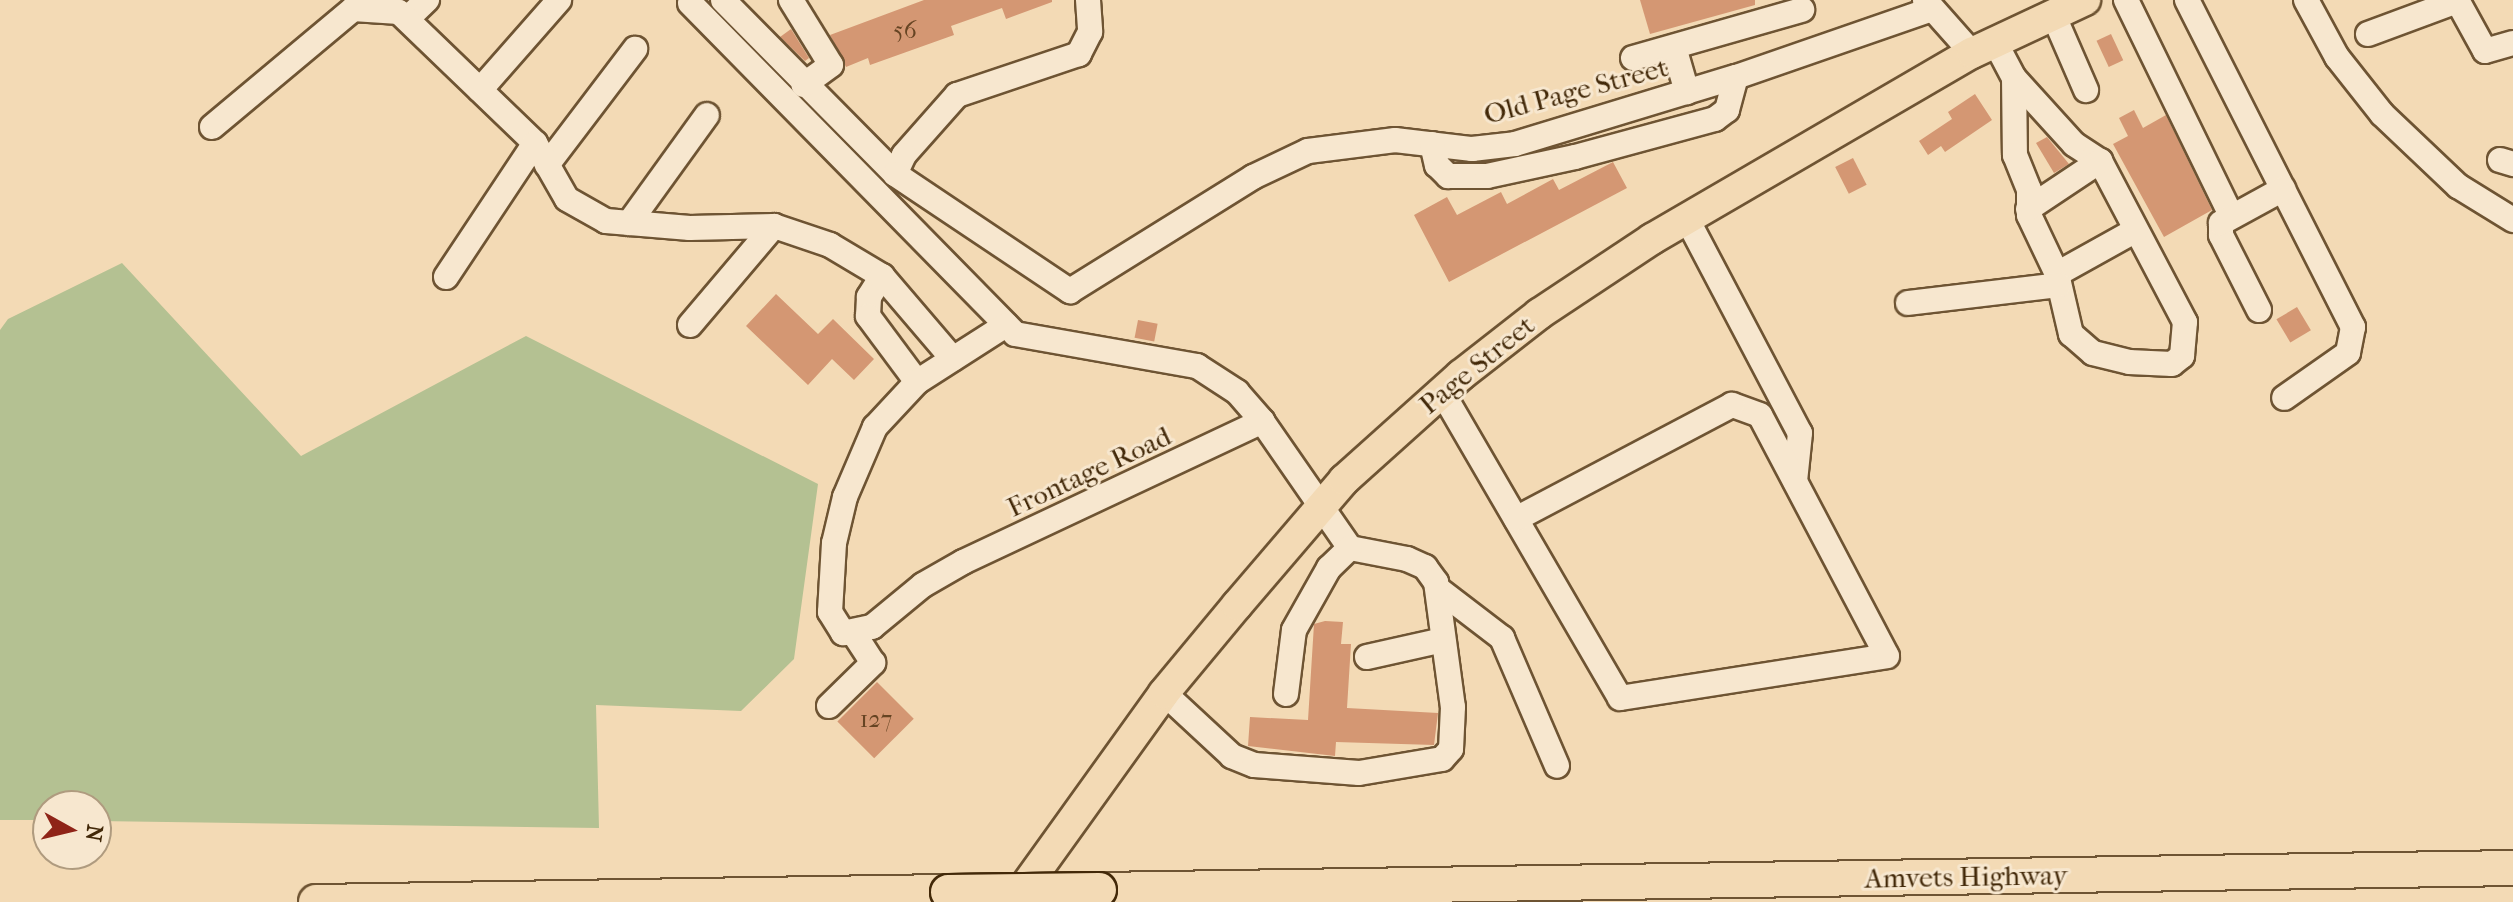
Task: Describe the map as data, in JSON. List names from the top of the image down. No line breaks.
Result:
{"streets":{"highway":["Amvets Highway"],"main road":["Page Street"],"street":["Old Page Street","Frontage Road"]},"house_numbers":["56","127"],"north":"right"}
